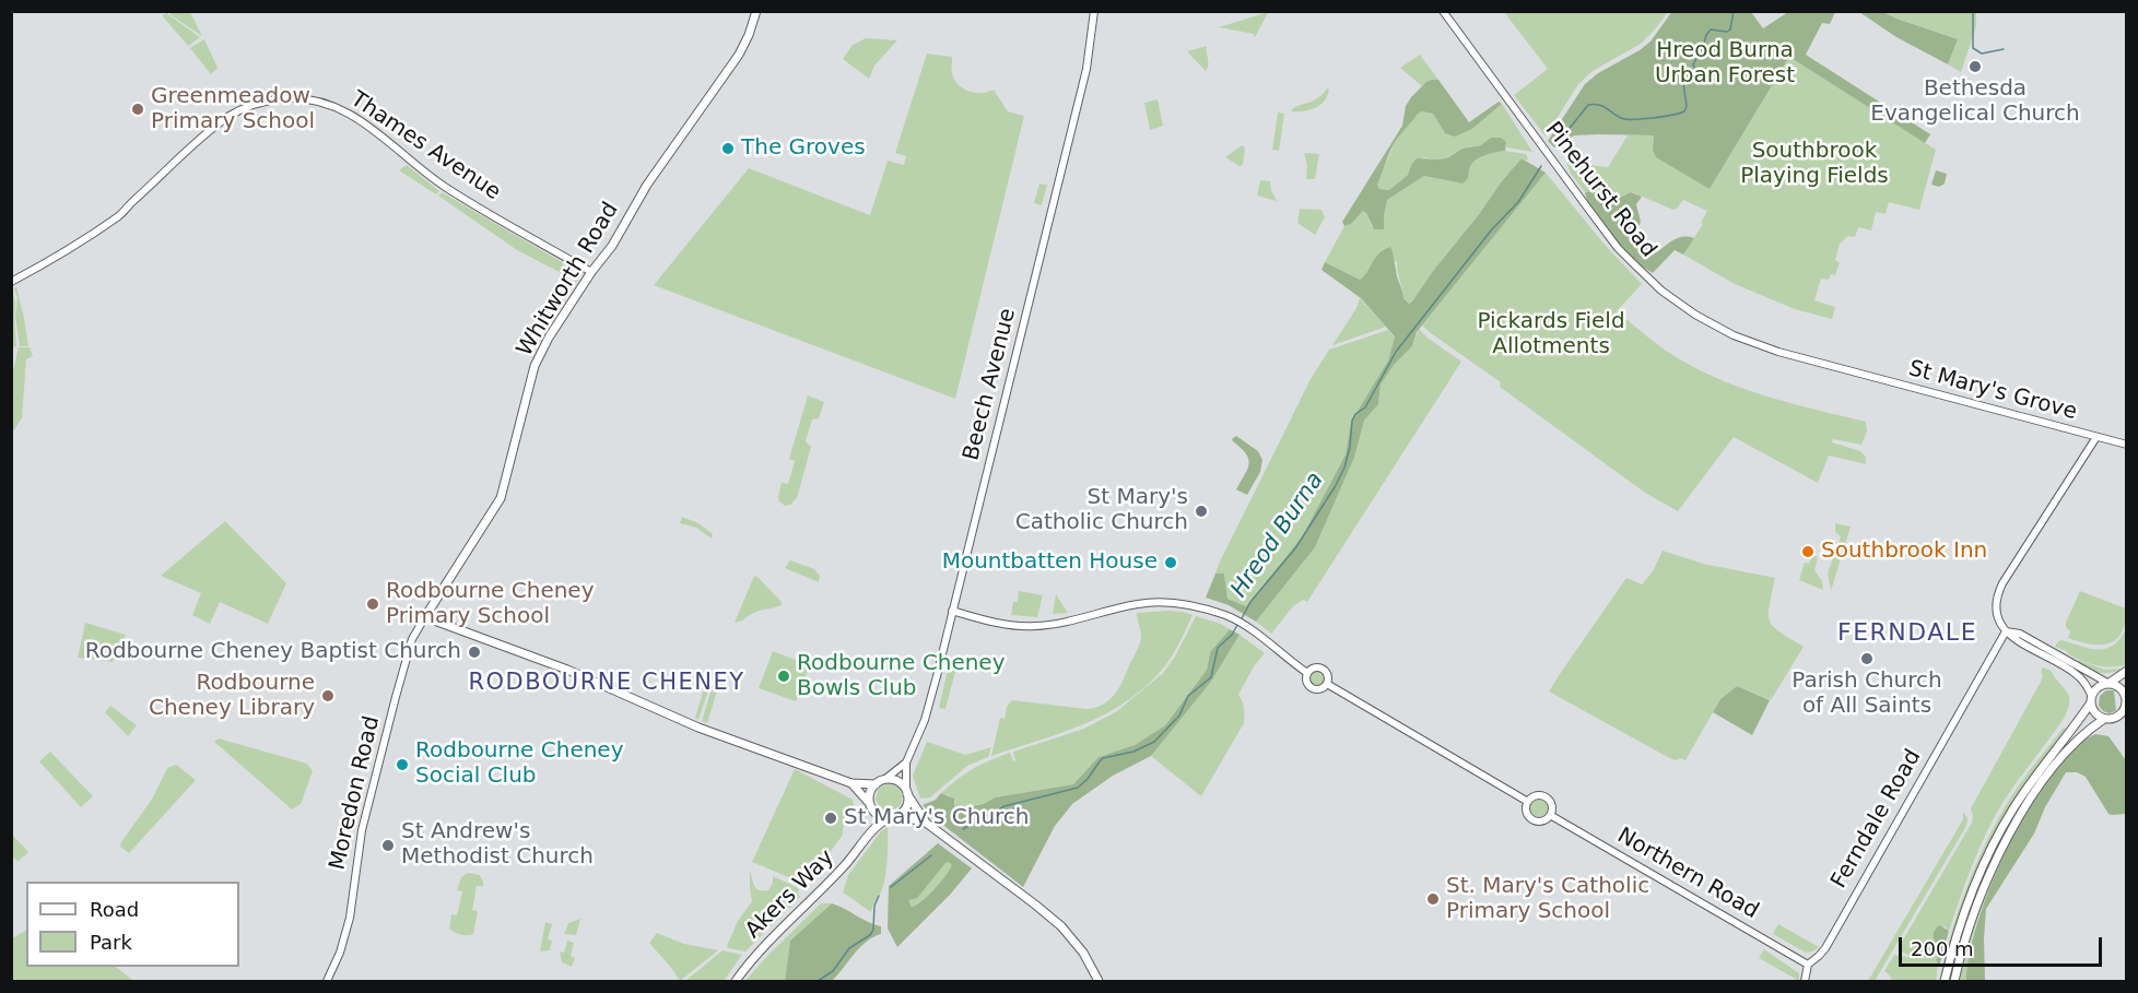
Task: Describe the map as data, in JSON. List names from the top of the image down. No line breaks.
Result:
{"streets":{"main road":["Whitworth Road","Akers Way"],"street":["Thames Avenue","Pinehurst Road","Beech Avenue","St Mary's Grove","Moredon Road","Ferndale Road","Northern Road"]},"crossings":[["Thames Avenue","Whitworth Road"],["Pinehurst Road","St Mary's Grove"],["Whitworth Road","Moredon Road"],["Beech Avenue","Akers Way"],["Ferndale Road","Northern Road"]],"districts":["FERNDALE","RODBOURNE CHENEY"],"water":["Hreod Burna"],"parks":["Hreod Burna Urban Forest","Southbrook Playing Fields","Pickards Field Allotments"],"places":["Bethesda Evangelical Church","Greenmeadow Primary School","The Groves","St Mary's Catholic Church","Southbrook Inn","Mountbatten House","Rodbourne Cheney Primary School","Rodbourne Cheney Baptist Church","Parish Church of All Saints","Rodbourne Cheney Bowls Club","Rodbourne Cheney Library","Rodbourne Cheney Social Club","St Mary's Church","St Andrew's Methodist Church","St. Mary's Catholic Primary School"],"legend":["Road","Park"],"scale_bar":"200 m"}
